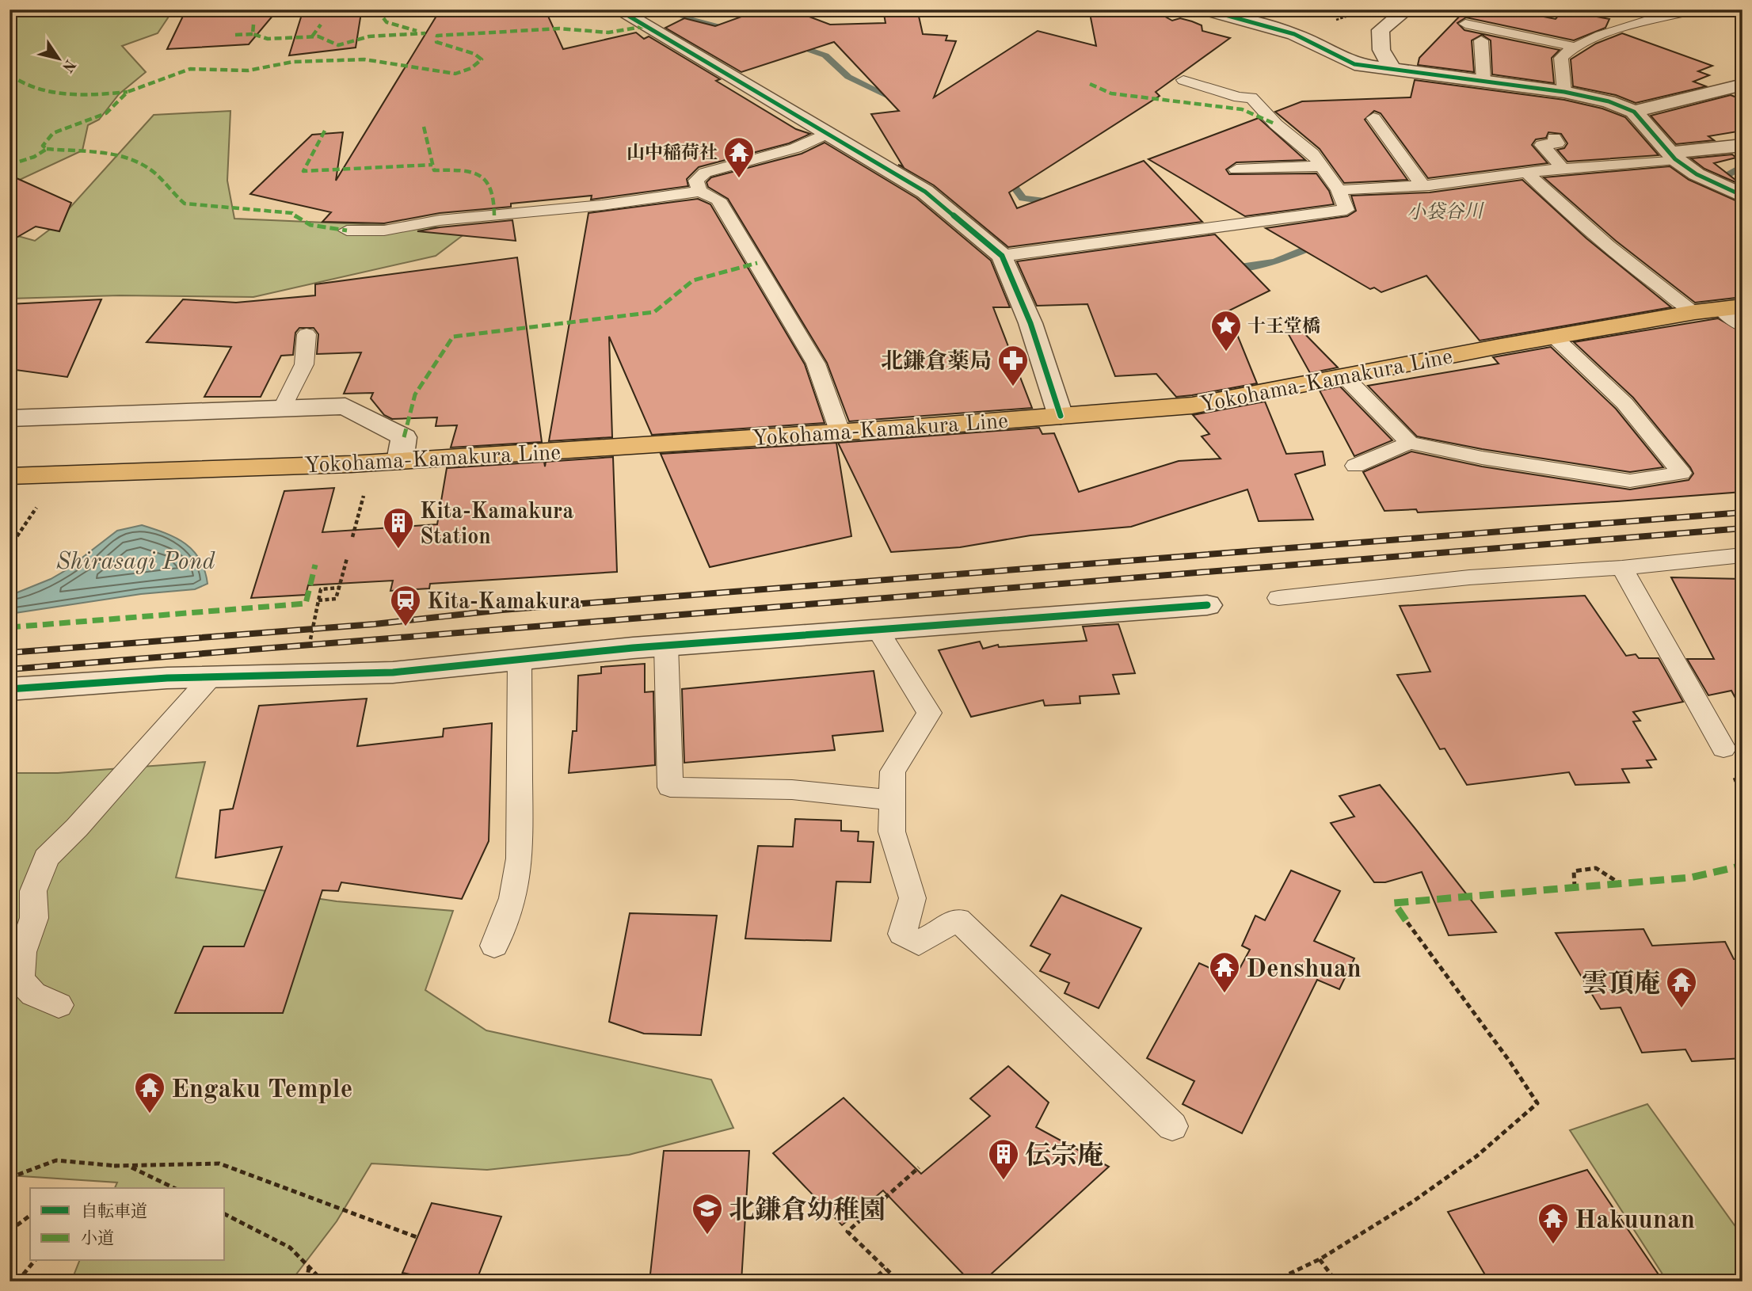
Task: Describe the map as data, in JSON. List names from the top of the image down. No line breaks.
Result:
{"streets":{"main road":["Yokohama-Kamakura Line"]},"water":["小袋谷川","Shirasagi Pond"],"places":{"temple":["山中稲荷社","Denshuan","雲頂庵","Engaku Temple","Hakuunan"],"place":["十王堂橋"],"pharmacy":["北鎌倉薬局"],"building":["Kita-Kamakura Station","伝宗庵"],"station":["Kita-Kamakura"],"school or university":["北鎌倉幼稚園"]},"legend":["自転車道","小道"],"north":"bottom right"}
